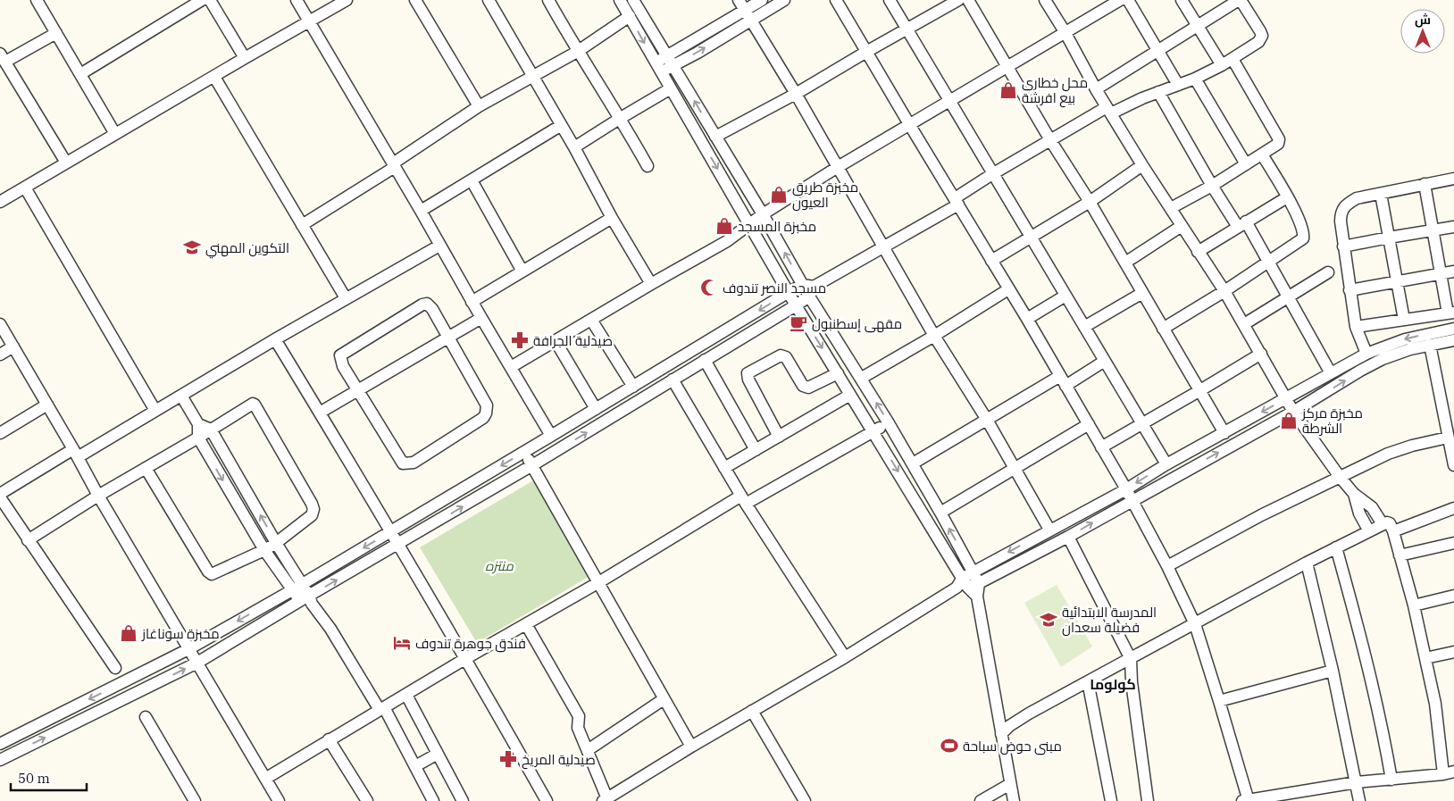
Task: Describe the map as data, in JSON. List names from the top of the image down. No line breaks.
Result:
{"districts":["كولوما"],"parks":["منتزه"],"places":{"shop":["محل خطاري بيع افرشة","مخبزة طريق العيون","مخبزة المسجد","مخبزة مركز الشرطة","مخبزة سوناغاز"],"school or university":["التكوين المهني","المدرسة الابتدائية فضيلة سعدان"],"mosque":["مسجد النصر تندوف"],"cafe":["مقهى إسطنبول"],"pharmacy":["صيدلية الجرافة","صيدلية المريخ"],"hotel":["فندق جوهرة تندوف"],"sports":["مبنى حوض سباحة"]},"scale_bar":"50 m","north":"top"}
